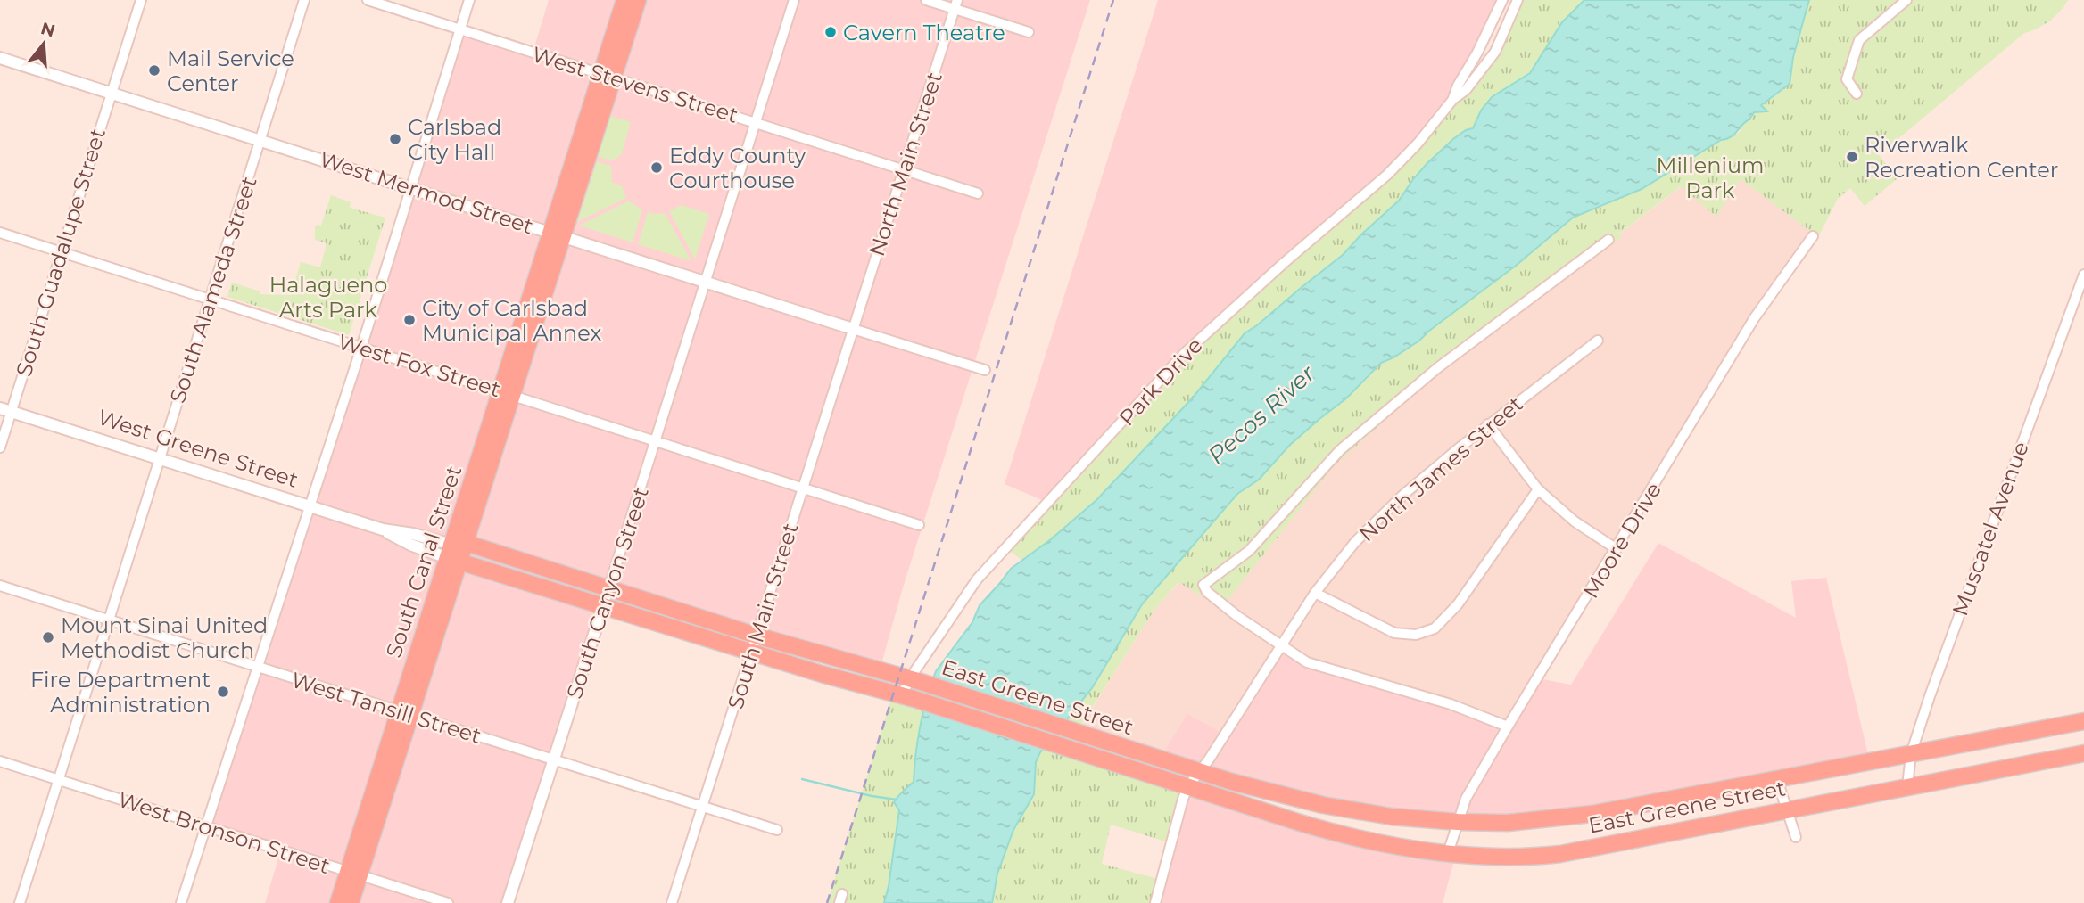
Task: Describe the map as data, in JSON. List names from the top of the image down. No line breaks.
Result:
{"streets":{"highway":["West Greene Street","South Canal Street","East Greene Street"],"street":["West Stevens Street","North Main Street","West Mermod Street","South Guadalupe Street","South Alameda Street","West Fox Street","Park Drive","North James Street","Muscatel Avenue","Moore Drive","South Canyon Street","South Main Street","West Tansill Street","West Bronson Street"]},"crossings":[["West Stevens Street","North Main Street"],["West Stevens Street","South Canal Street"],["West Stevens Street","South Canyon Street"],["North Main Street","West Mermod Street"],["North Main Street","South Main Street"],["West Mermod Street","South Guadalupe Street"],["West Mermod Street","South Alameda Street"],["West Mermod Street","South Canal Street"],["West Mermod Street","South Canyon Street"],["West Mermod Street","South Main Street"],["South Guadalupe Street","West Fox Street"],["South Guadalupe Street","West Greene Street"],["South Alameda Street","West Fox Street"],["South Alameda Street","West Greene Street"],["South Alameda Street","West Tansill Street"],["South Alameda Street","West Bronson Street"],["West Fox Street","South Canal Street"],["West Fox Street","South Canyon Street"],["West Fox Street","South Main Street"],["Park Drive","East Greene Street"],["West Greene Street","South Canal Street"],["West Greene Street","South Canyon Street"],["West Greene Street","South Main Street"],["West Greene Street","East Greene Street"],["North James Street","East Greene Street"],["Muscatel Avenue","East Greene Street"],["Moore Drive","East Greene Street"],["South Canal Street","West Tansill Street"],["South Canal Street","West Bronson Street"],["South Canyon Street","West Tansill Street"],["South Main Street","East Greene Street"],["South Main Street","West Tansill Street"]],"water":["Pecos River"],"parks":["Millenium Park","Halagueno Arts Park"],"places":["Cavern Theatre","Mail Service Center","Carlsbad City Hall","Riverwalk Recreation Center","Eddy County Courthouse","City of Carlsbad Municipal Annex","Mount Sinai United Methodist Church","Fire Department Administration"],"north":"top"}
